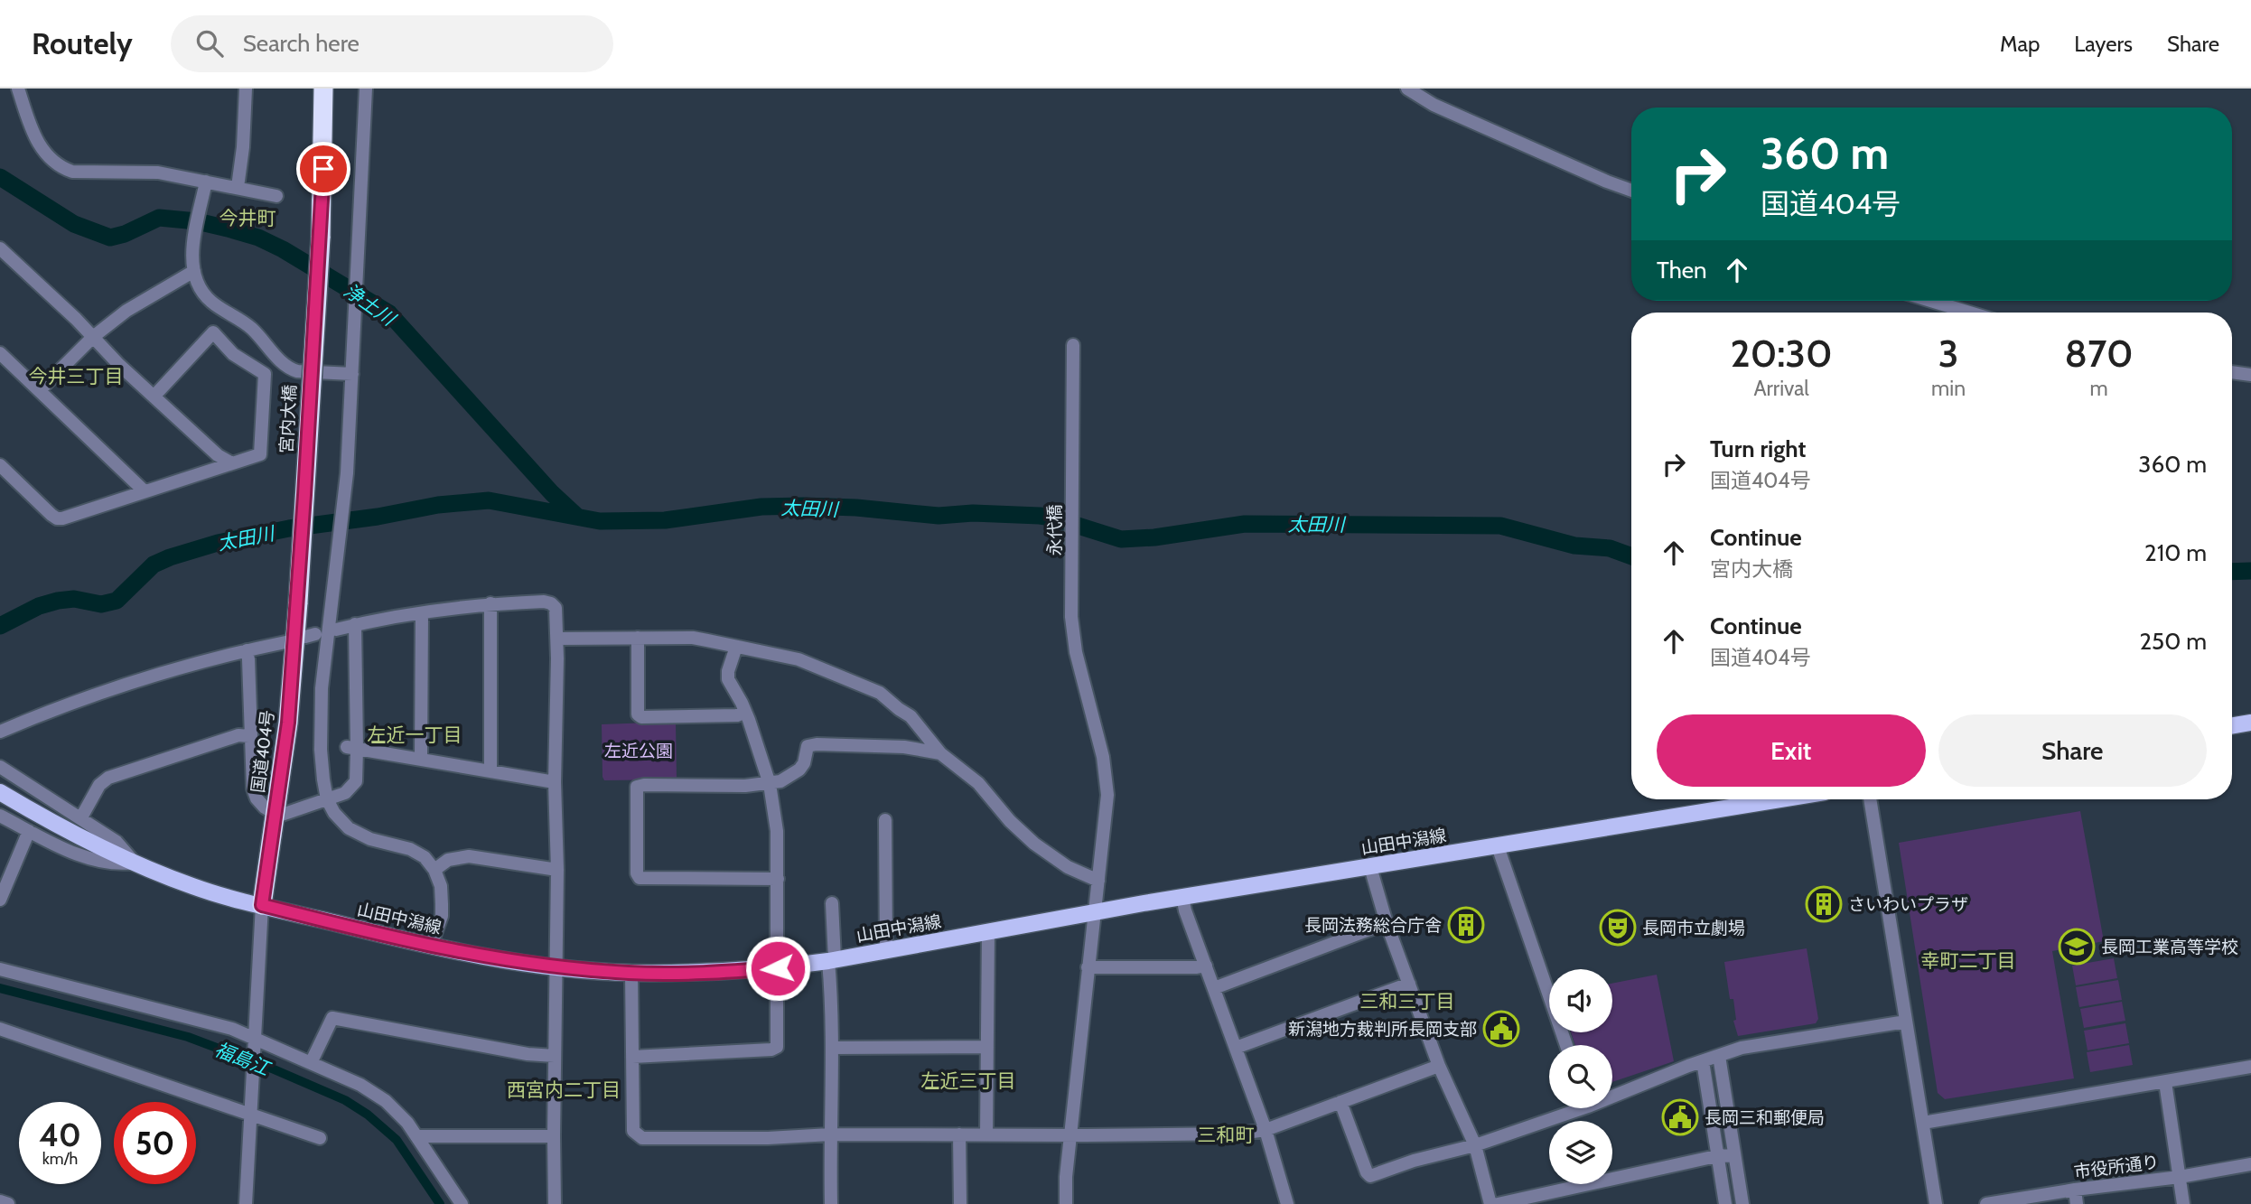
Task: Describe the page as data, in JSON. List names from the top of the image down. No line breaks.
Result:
{"streets":{"highway":["宮内大橋","国道404号"],"main road":["山田中潟線"],"street":["永代橋","市役所通り"]},"crossings":[["宮内大橋","国道404号"],["永代橋","山田中潟線"],["国道404号","山田中潟線"]],"districts":["今井町","今井三丁目","左近一丁目","幸町二丁目","三和三丁目","左近三丁目","西宮内二丁目","三和町"],"water":["浄土川","太田川","福島江"],"parks":["左近公園"],"places":{"building":["さいわいプラザ","長岡法務総合庁舎"],"theatre":["長岡市立劇場"],"school or university":["長岡工業高等学校"],"public building":["新潟地方裁判所長岡支部","長岡三和郵便局"]},"page":{"header":"Routely","search":"Search here","nav":["Map","Layers","Share"],"turn":["360 m","国道404号"],"then":"Then","eta":["20:30","Arrival","3","min","870","m"],"list":[{"name":"Turn right","note":"国道404号","value":"360 m"},{"name":"Continue","note":"宮内大橋","value":"210 m"},{"name":"Continue","note":"国道404号","value":"250 m"}],"buttons":["Exit","Share"],"speed":"40 km/h","limit":"50"}}
